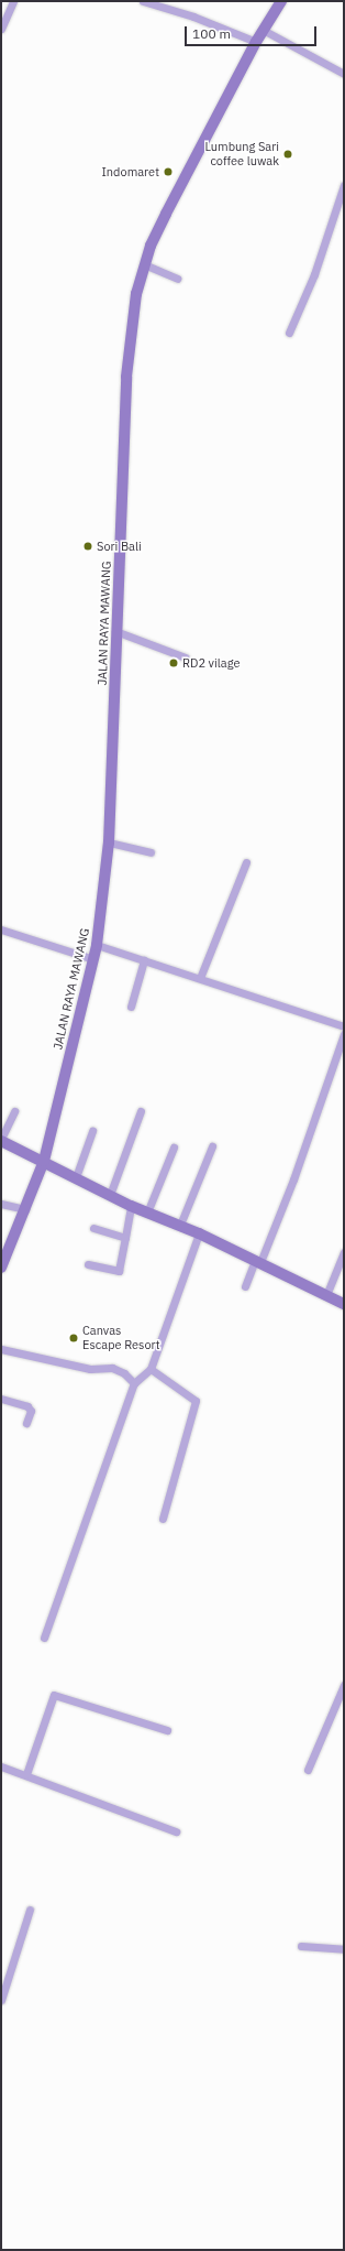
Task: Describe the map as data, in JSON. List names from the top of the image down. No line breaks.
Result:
{"streets":{"main road":["JALAN RAYA MAWANG"]},"places":["Lumbung Sari coffee luwak","Indomaret","Sori Bali","RD2 vilage","Canvas Escape Resort"],"scale_bar":"100 m"}
